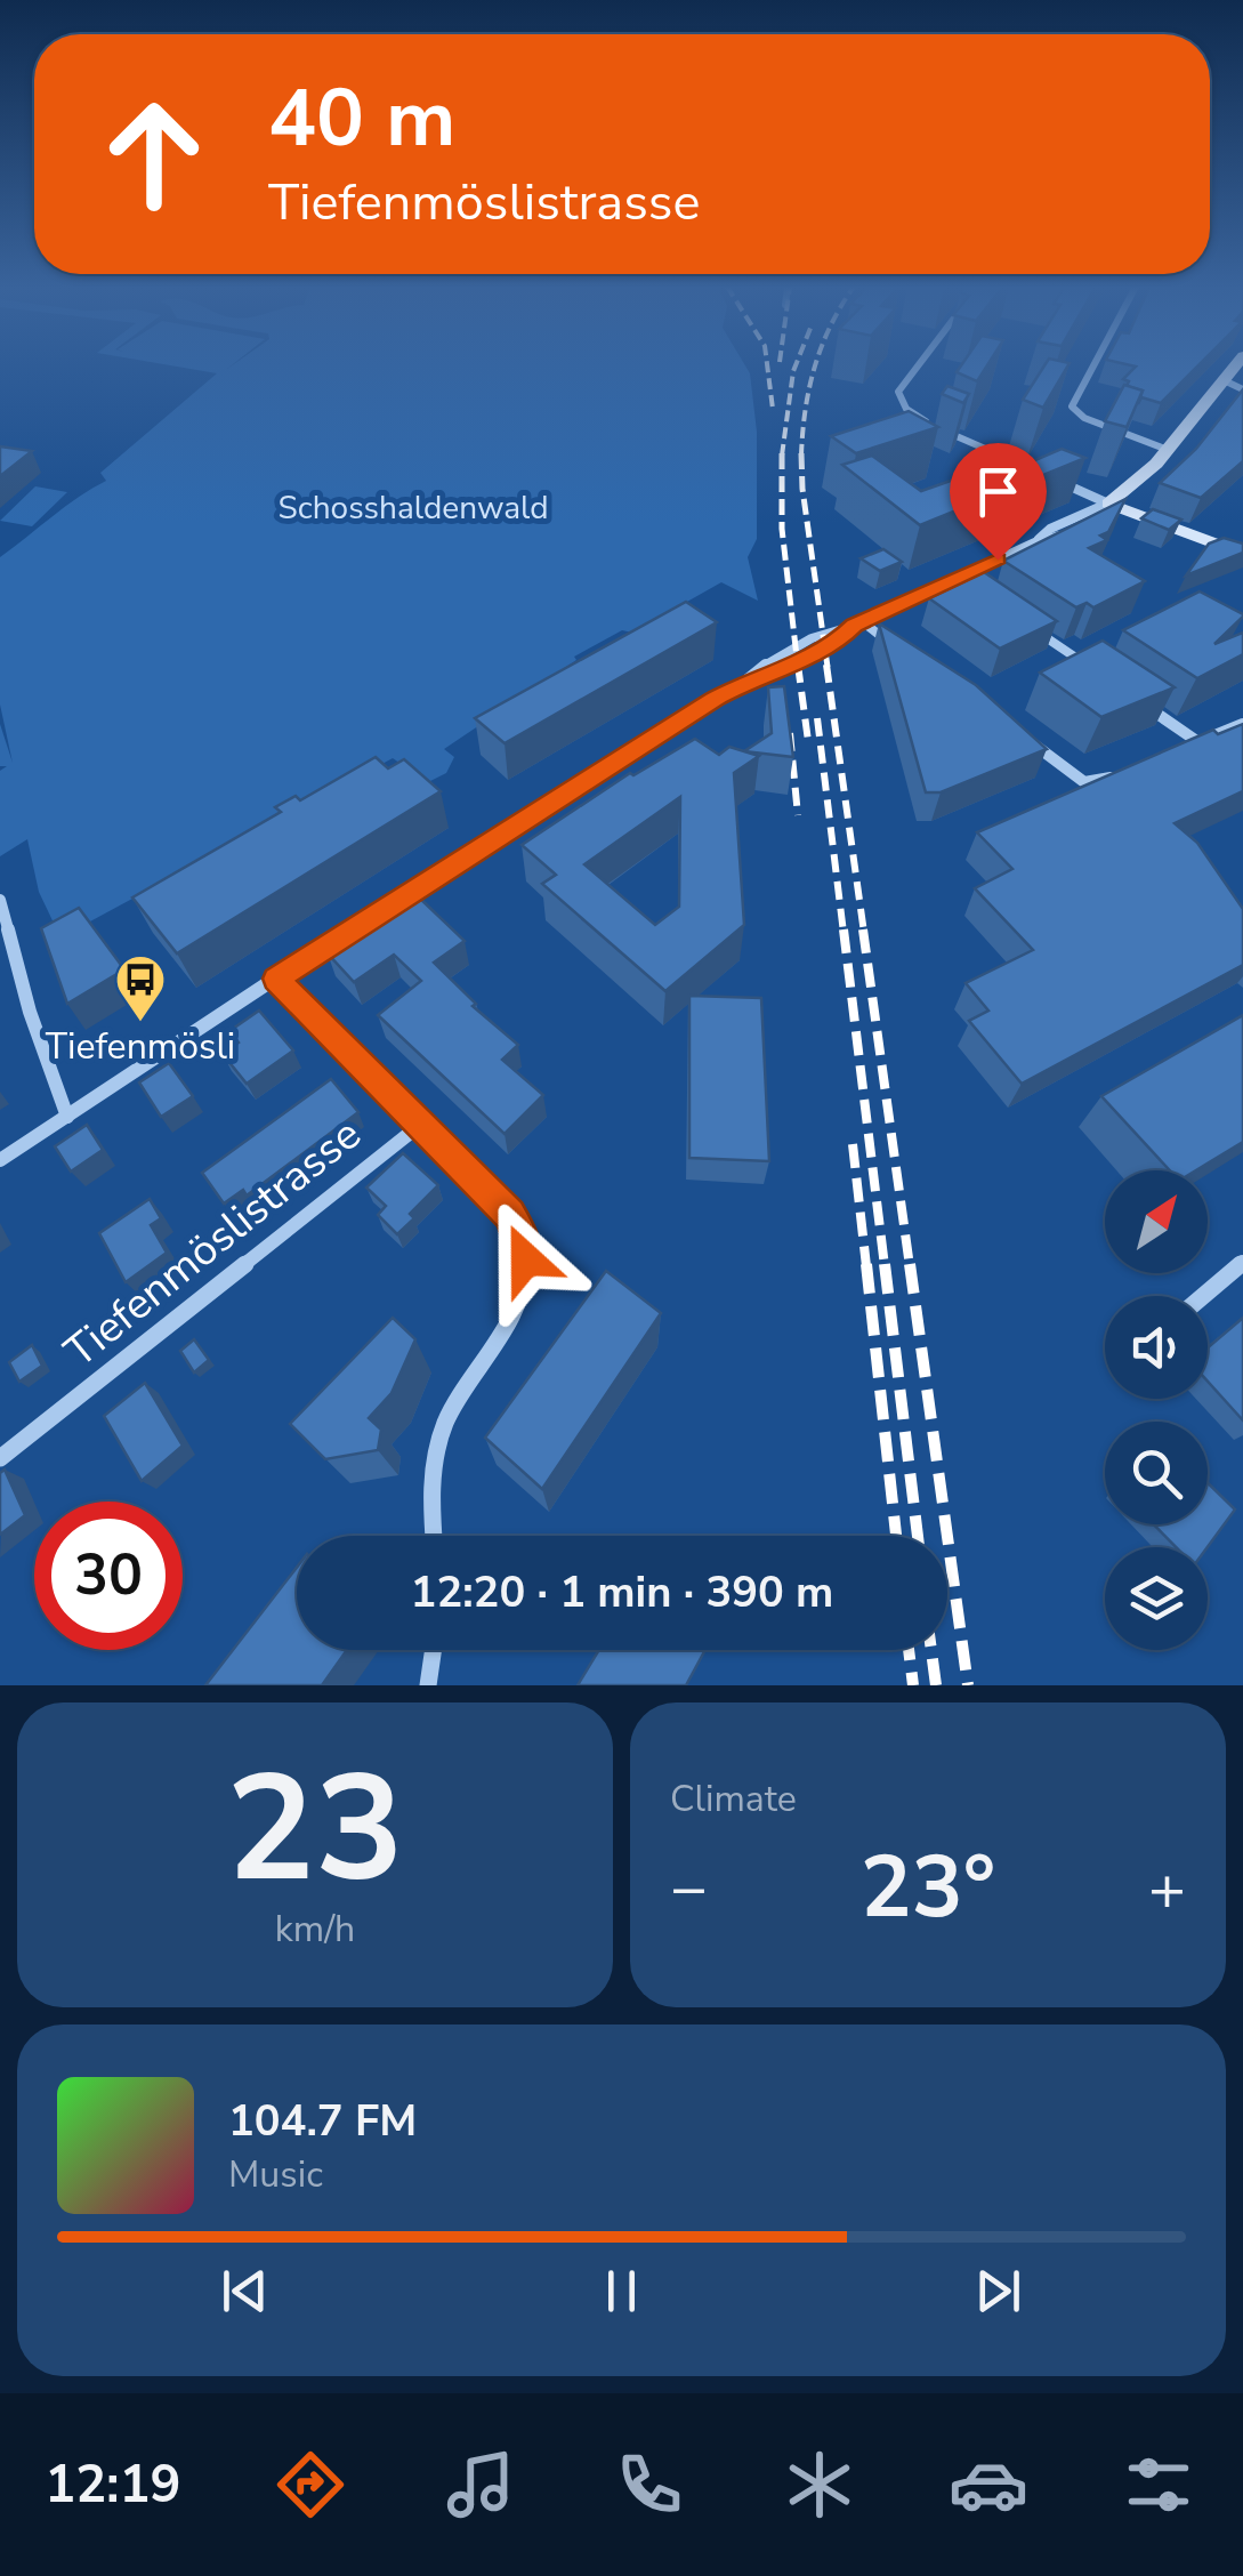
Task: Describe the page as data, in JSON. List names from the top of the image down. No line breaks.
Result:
{"streets":{"street":["Tiefenmöslistrasse"]},"parks":["Schosshaldenwald"],"places":{"bus stop":["Tiefenmösli"]},"north":"top right","page":{"turn":["40 m","Tiefenmöslistrasse"],"limit":"30","trip":"12:20 · 1 min · 390 m","tile":[["23","km/h"],"Climate"],"heat":["−","23°","+"],"song":["104.7 FM","Music"],"tabs":"12:19"}}
